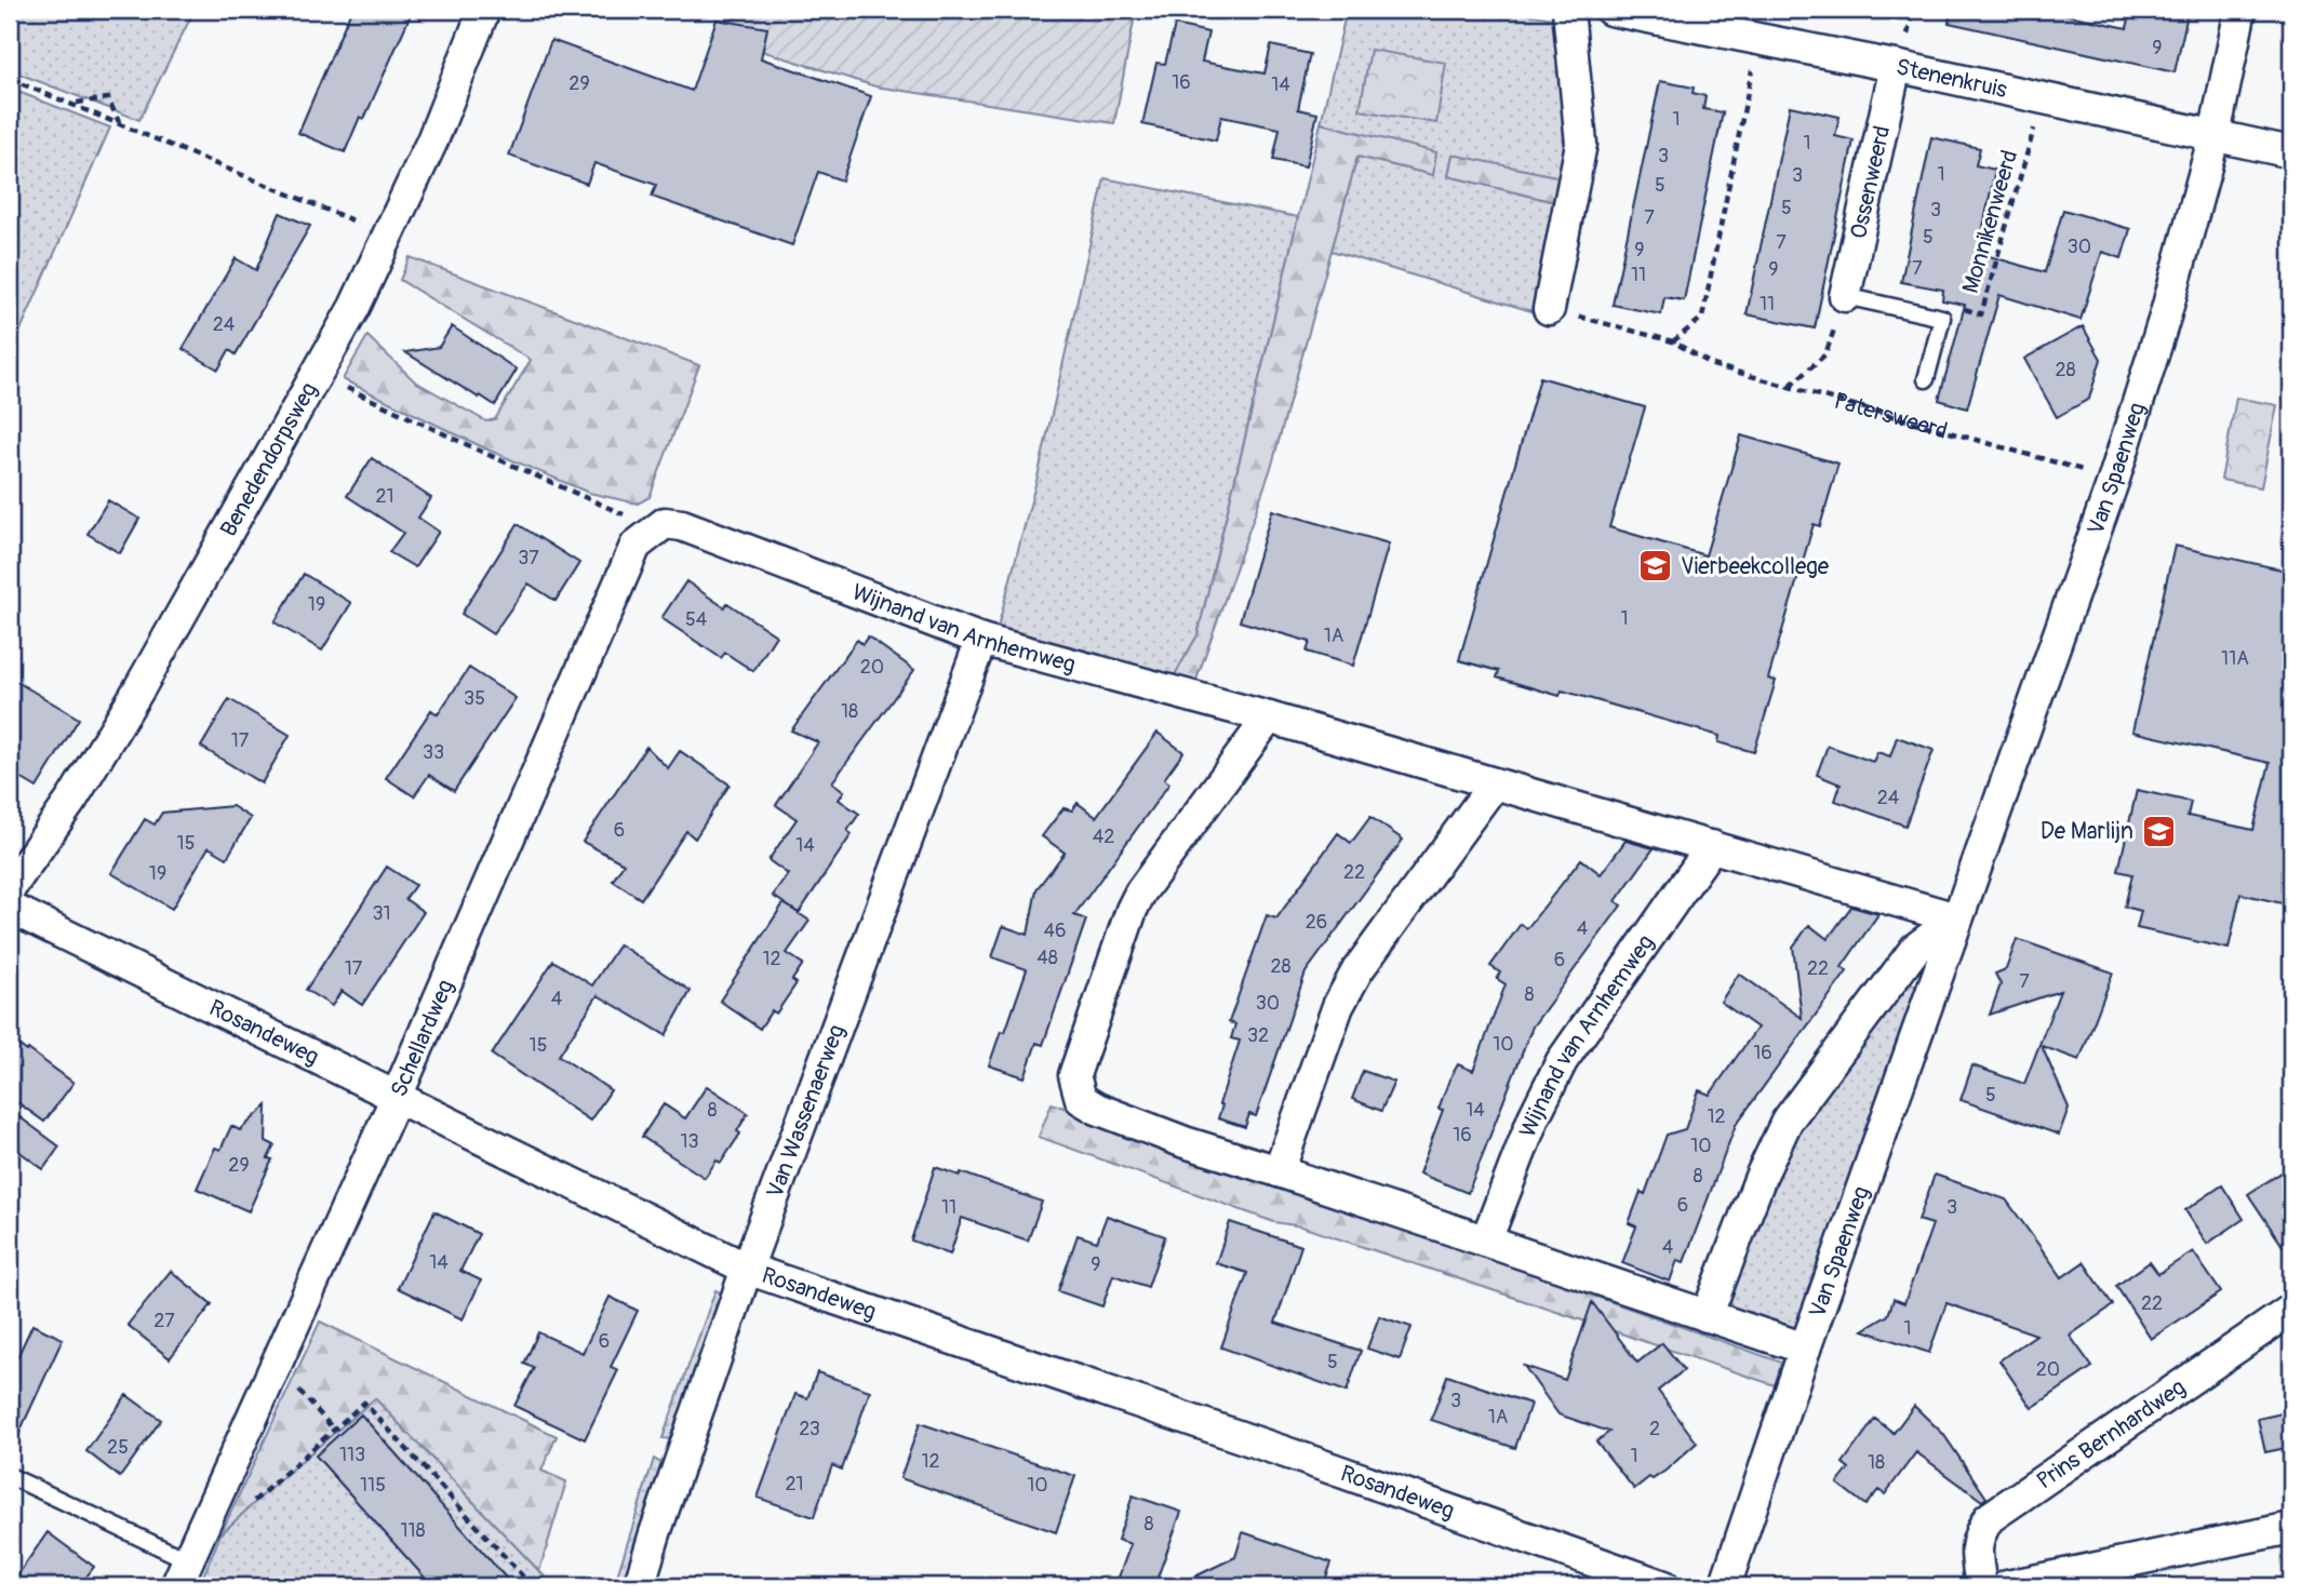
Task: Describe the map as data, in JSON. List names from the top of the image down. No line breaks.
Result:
{"streets":{"street":["Stenenkruis","Ossenweerd","Benedendorpsweg","Van Spaenweg","Wijnand van Arnhemweg","Rosandeweg","Schellardweg","Van Wassenaerweg","Prins Bernhardweg"],"path":["Monnikenweerd","Patersweerd"]},"crossings":[["Stenenkruis","Ossenweerd"],["Stenenkruis","Monnikenweerd"],["Stenenkruis","Van Spaenweg"],["Patersweerd","Van Spaenweg"],["Van Spaenweg","Wijnand van Arnhemweg"],["Wijnand van Arnhemweg","Schellardweg"],["Wijnand van Arnhemweg","Van Wassenaerweg"],["Rosandeweg","Schellardweg"],["Rosandeweg","Van Wassenaerweg"]],"places":{"school or university":["Vierbeekcollege","De Marlijn"]},"house_numbers":["9","16","29","14","1","1","3","1","3","5","5","3","7","5","7","30","9","7","9","11","11","24","28","21","37","19","1","54","1A","11A","20","35","18","17","33","24","6","42","15","14","22","19","31","26","4","46","48","12","6","28","17","22","7","8","4","30","32","10","15","16","5","8","14","12","16","13","10","29","8","6","11","3","4","14","9","22","27","1","6","5","20","3","1A","23","2","25","113","1","12","18","21","115","10","8","118"]}
